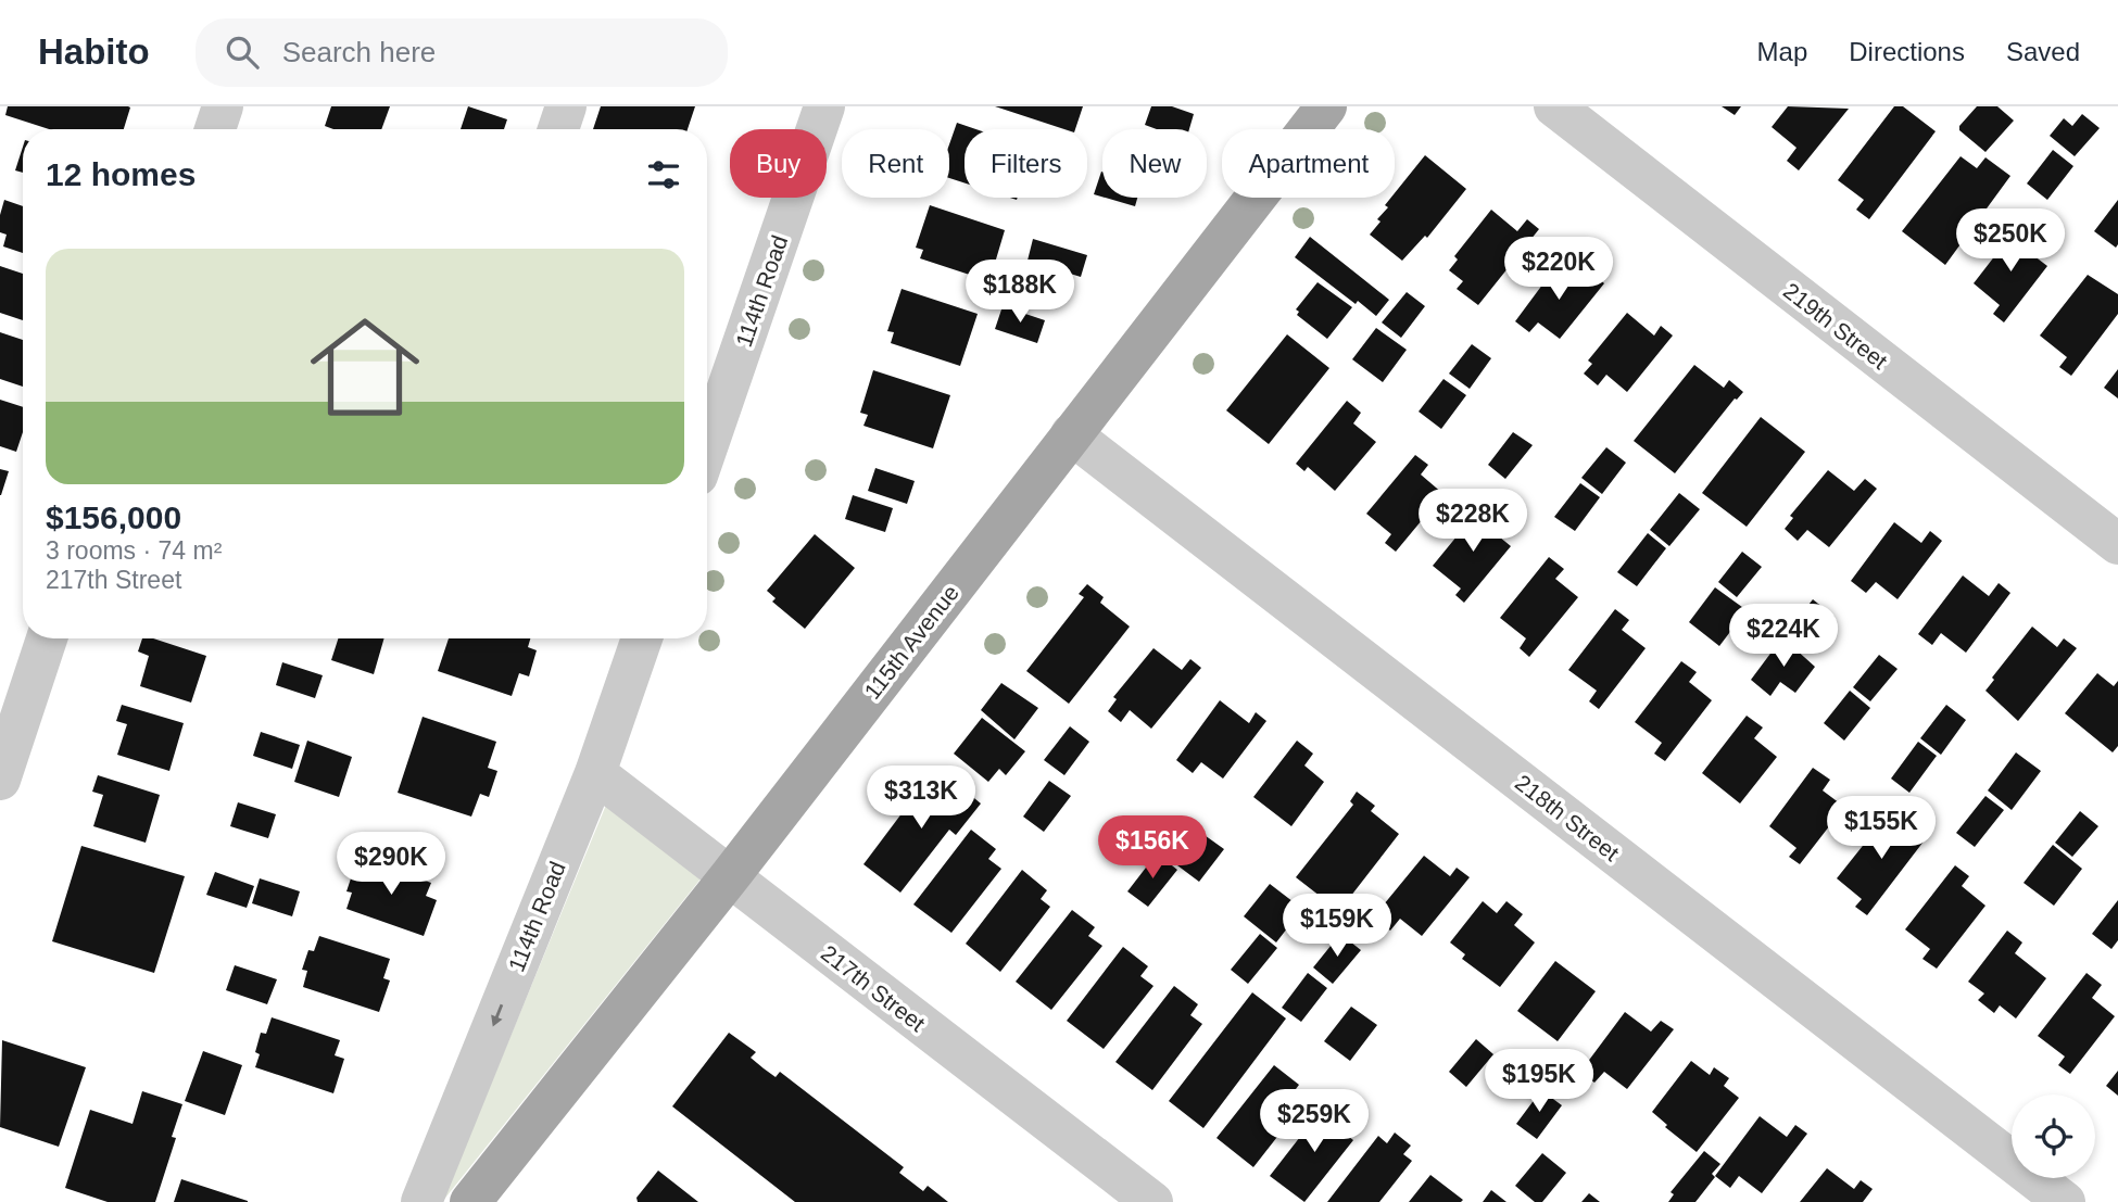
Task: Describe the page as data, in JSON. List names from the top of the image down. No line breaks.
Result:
{"streets":{"main road":["115th Avenue"],"street":["114th Road","219th Street","218th Street","217th Street"]},"crossings":[["114th Road","217th Street"],["115th Avenue","218th Street"],["115th Avenue","217th Street"]],"one_way":["114th Road"],"page":{"header":"Habito","search":"Search here","nav":["Map","Directions","Saved"],"chip":["Buy","Rent","Filters","New","Apartment"],"heading":"12 homes","price":["$250K","$220K","$188K","$228K","$224K","$313K","$155K","$156K","$290K","$159K","$195K","$259K"],"list":[{"name":"$156,000","note":"3 rooms · 74 m² · 217th Street"}]}}
